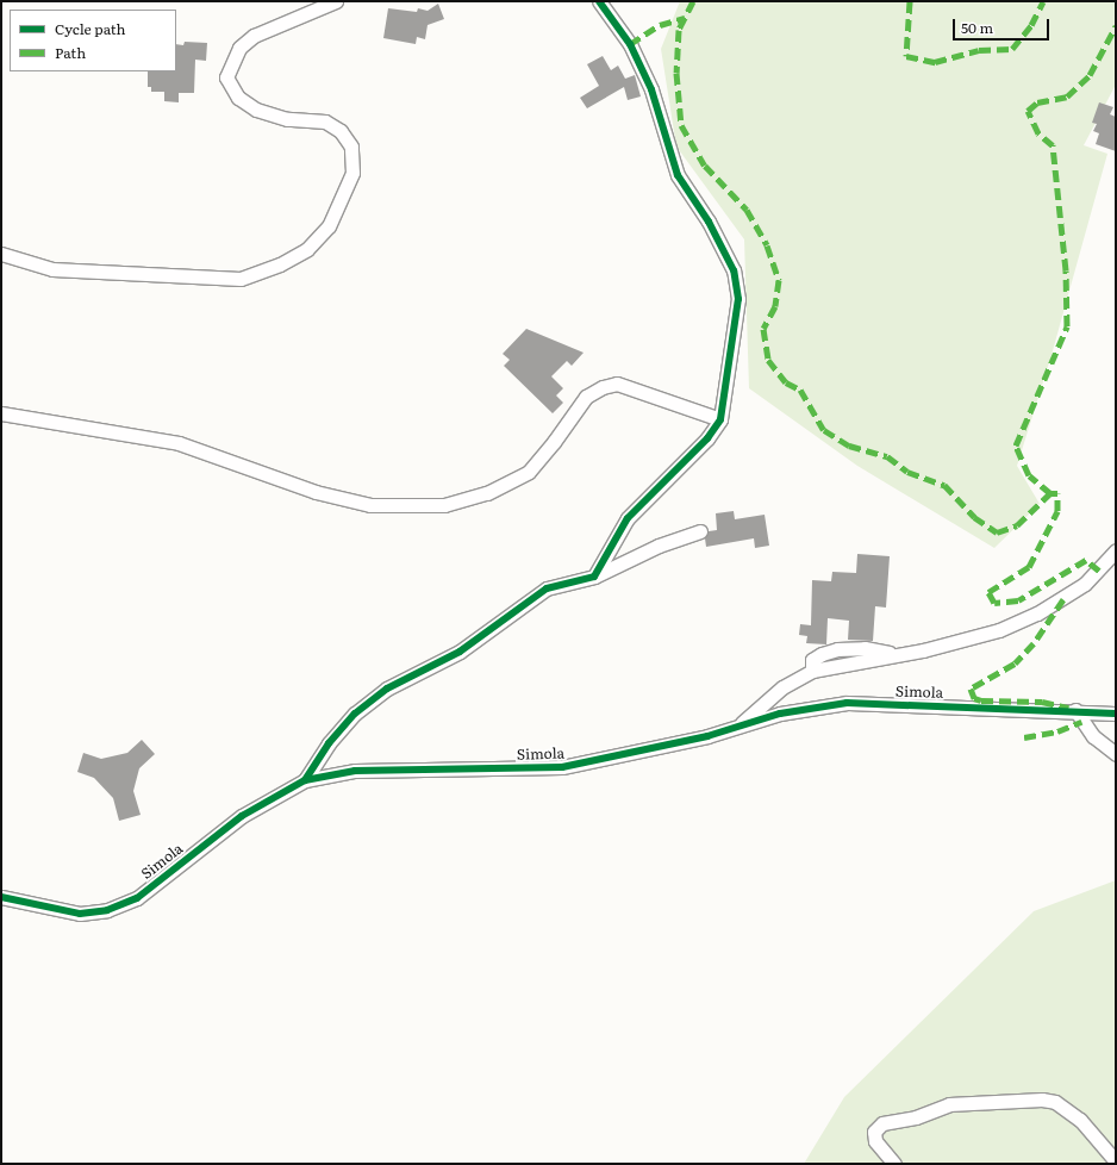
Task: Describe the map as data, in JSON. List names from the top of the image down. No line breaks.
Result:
{"streets":{"street":["Simola"]},"legend":["Cycle path","Path"],"scale_bar":"50 m"}
